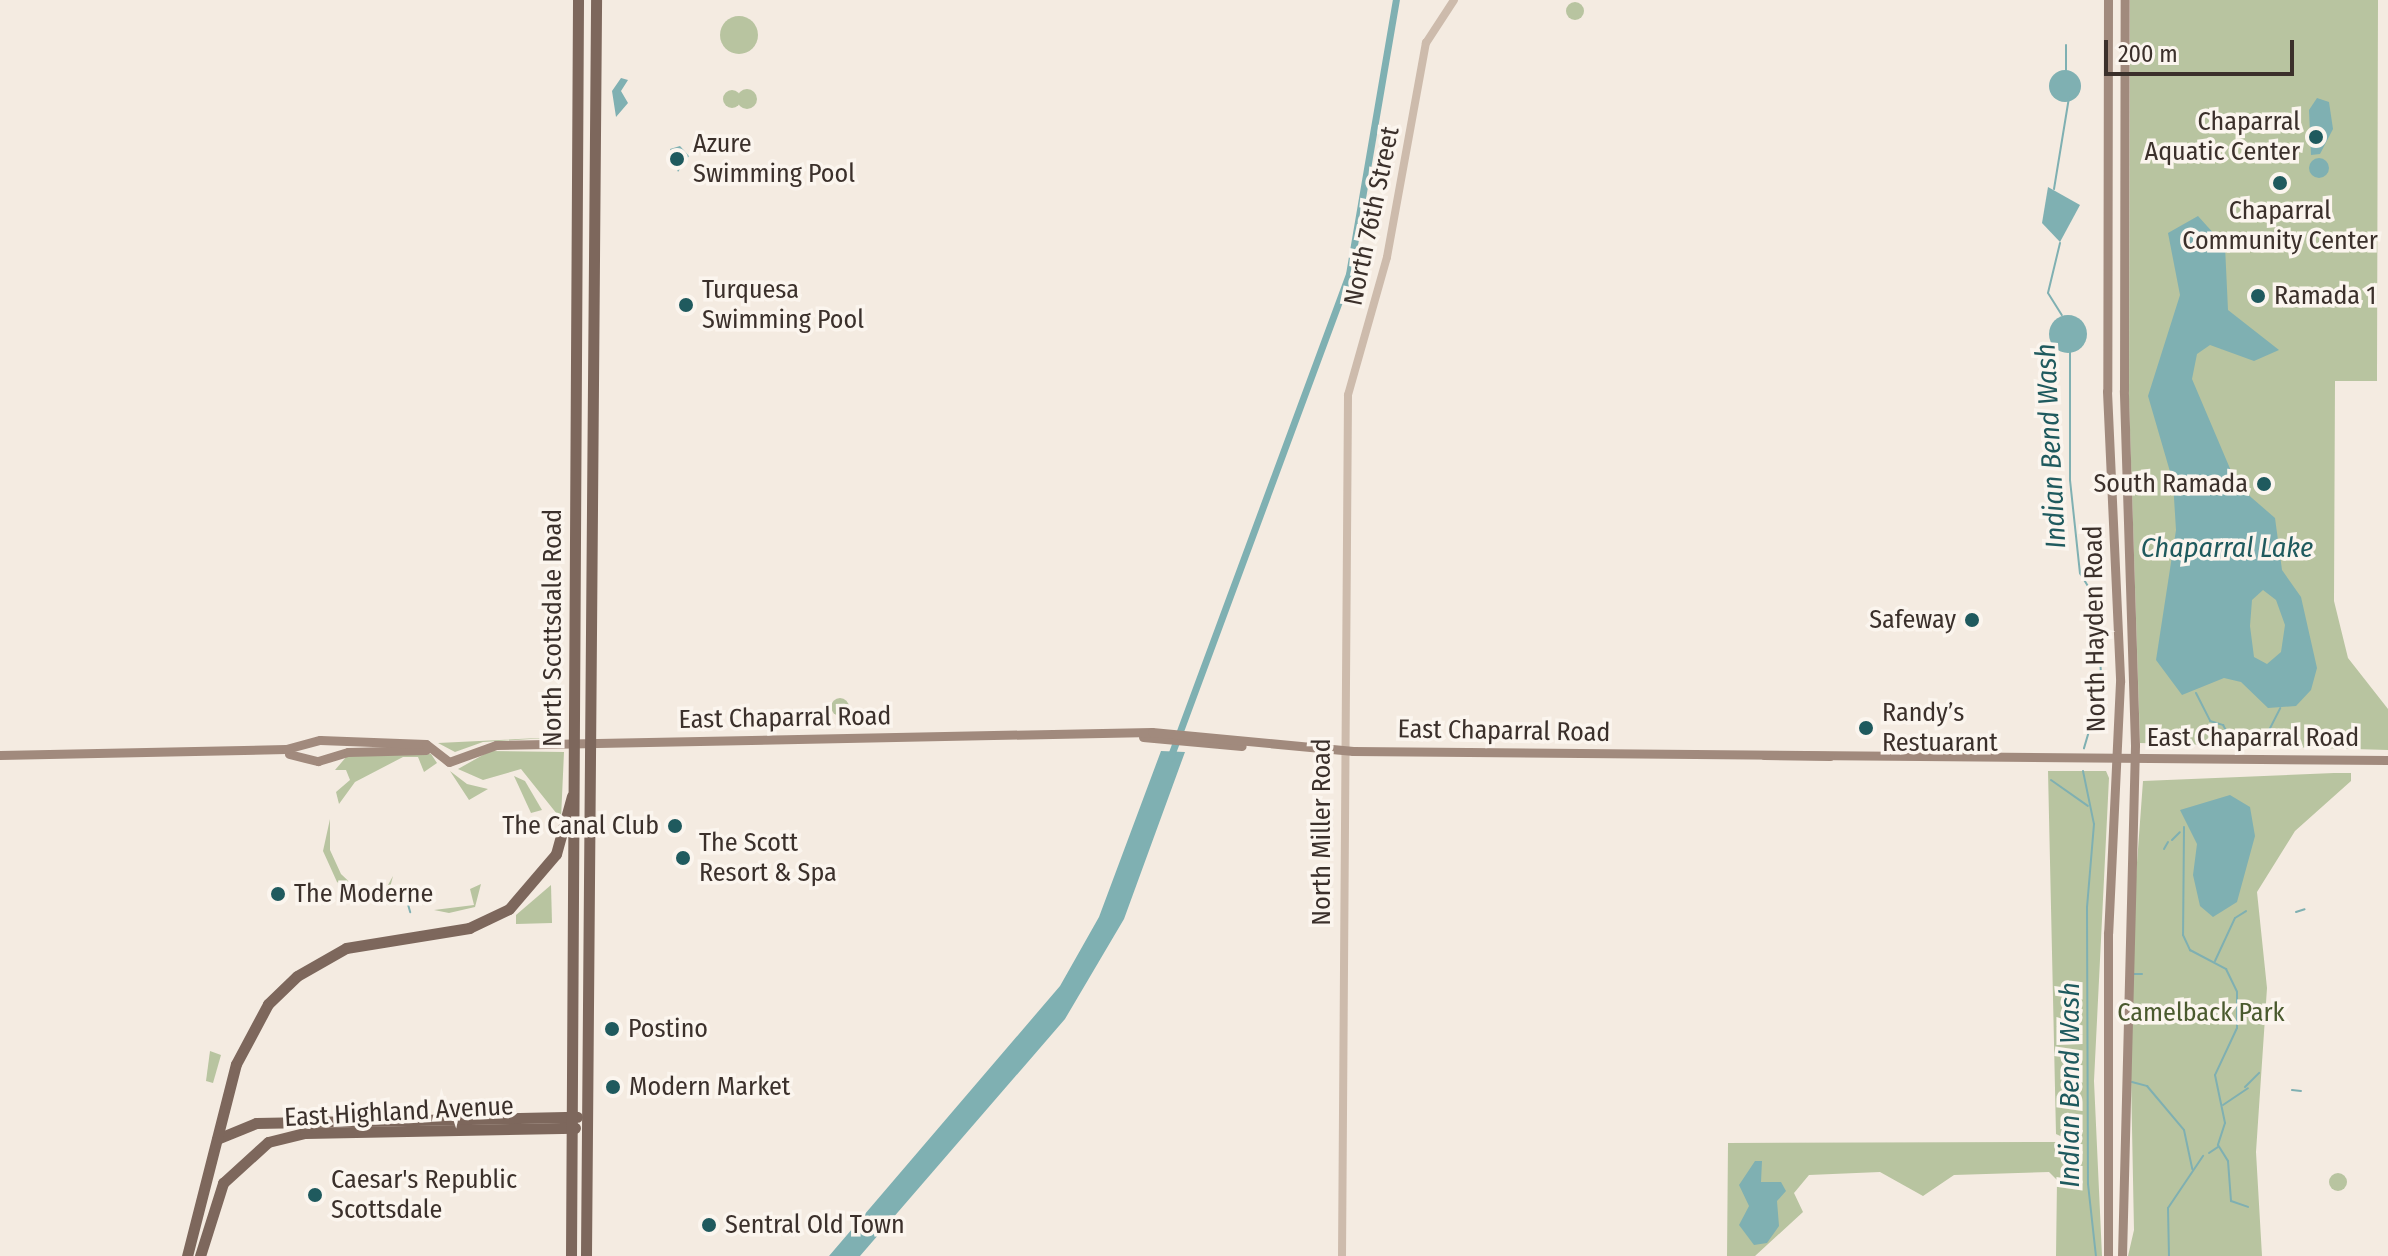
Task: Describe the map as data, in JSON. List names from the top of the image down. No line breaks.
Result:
{"streets":{"main road":["North Scottsdale Road","North Hayden Road","East Chaparral Road","East Highland Avenue"],"street":["North 76th Street","North Miller Road"]},"crossings":[["North 76th Street","North Miller Road"],["North Scottsdale Road","East Chaparral Road"],["North Scottsdale Road","East Highland Avenue"],["North Hayden Road","East Chaparral Road"],["East Chaparral Road","North Miller Road"]],"water":["Indian Bend Wash","Chaparral Lake"],"parks":["Camelback Park"],"places":["Chaparral Aquatic Center","Azure Swimming Pool","Chaparral Community Center","Ramada 1","Turquesa Swimming Pool","South Ramada","Safeway","Randy’s Restuarant","The Canal Club","The Scott Resort & Spa","The Moderne","Postino","Modern Market","Caesar's Republic Scottsdale","Sentral Old Town"],"scale_bar":"200 m"}
